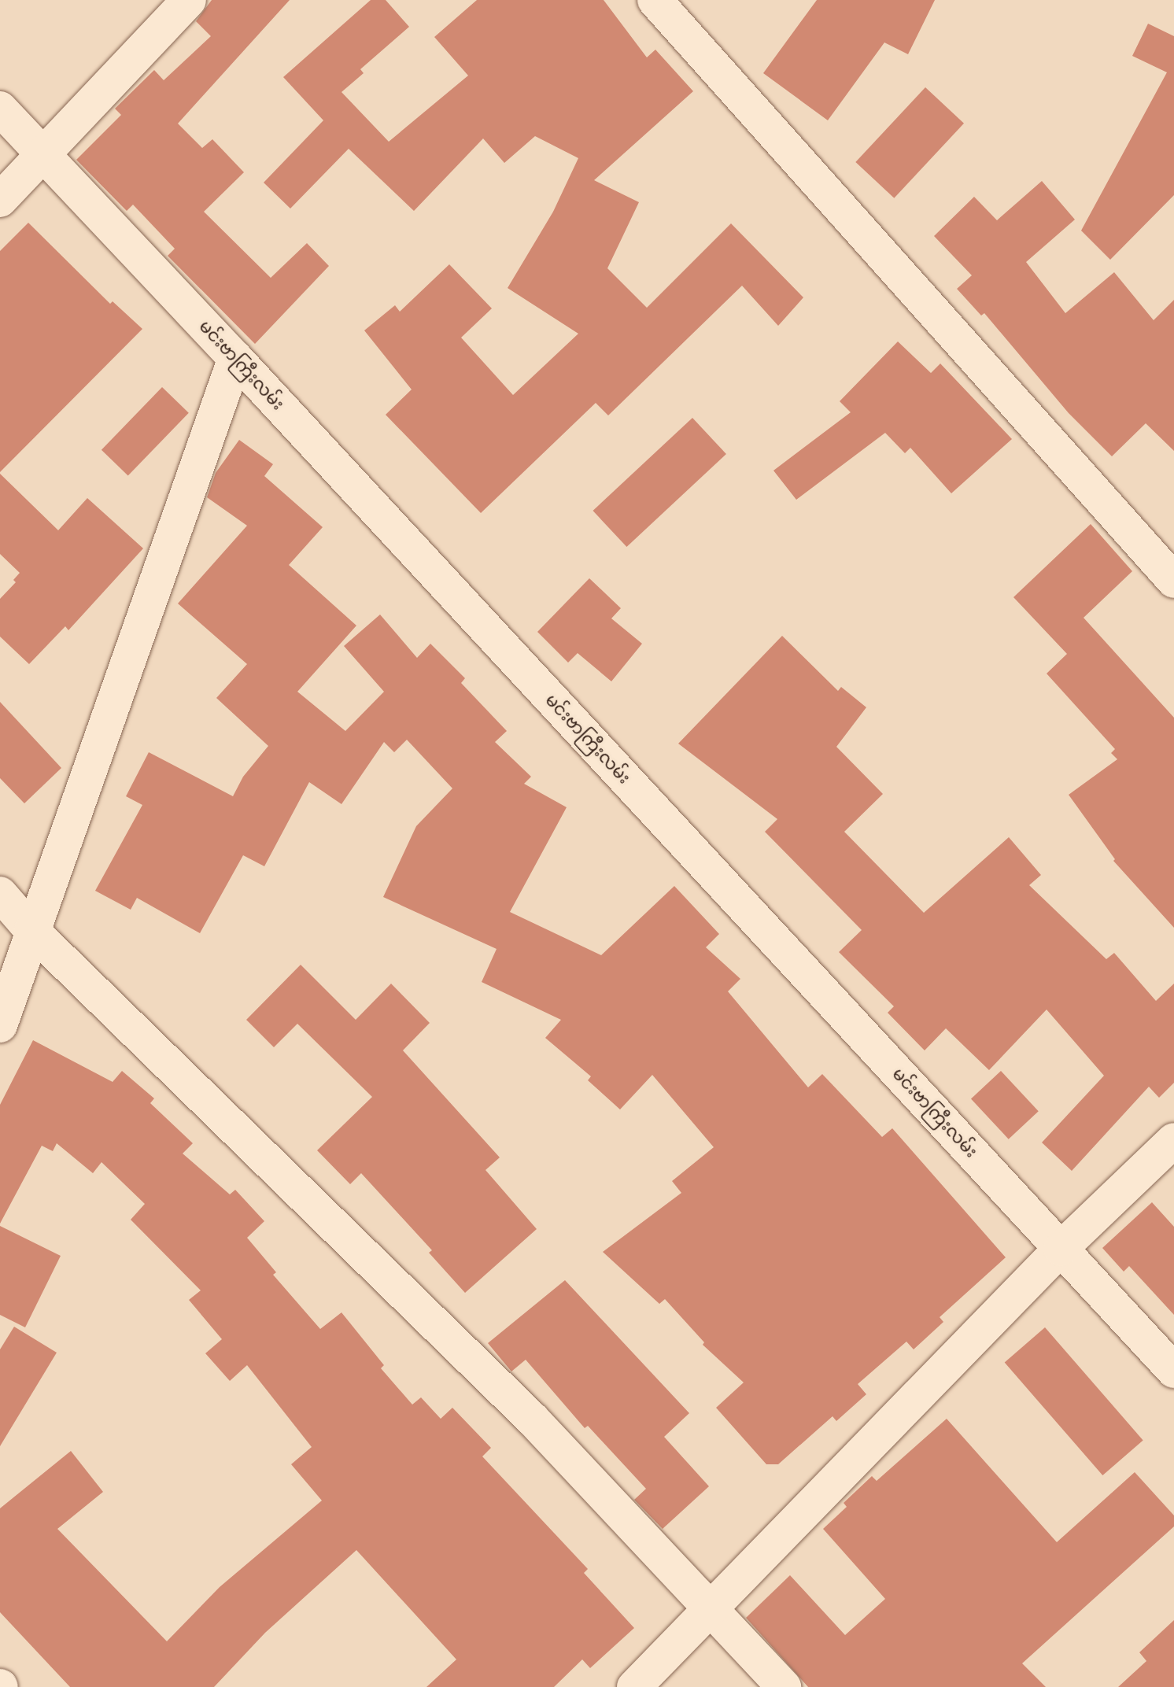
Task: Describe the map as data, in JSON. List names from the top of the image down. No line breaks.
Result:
{"streets":{"street":["မင်းဗာကြီးလမ်း"]}}
